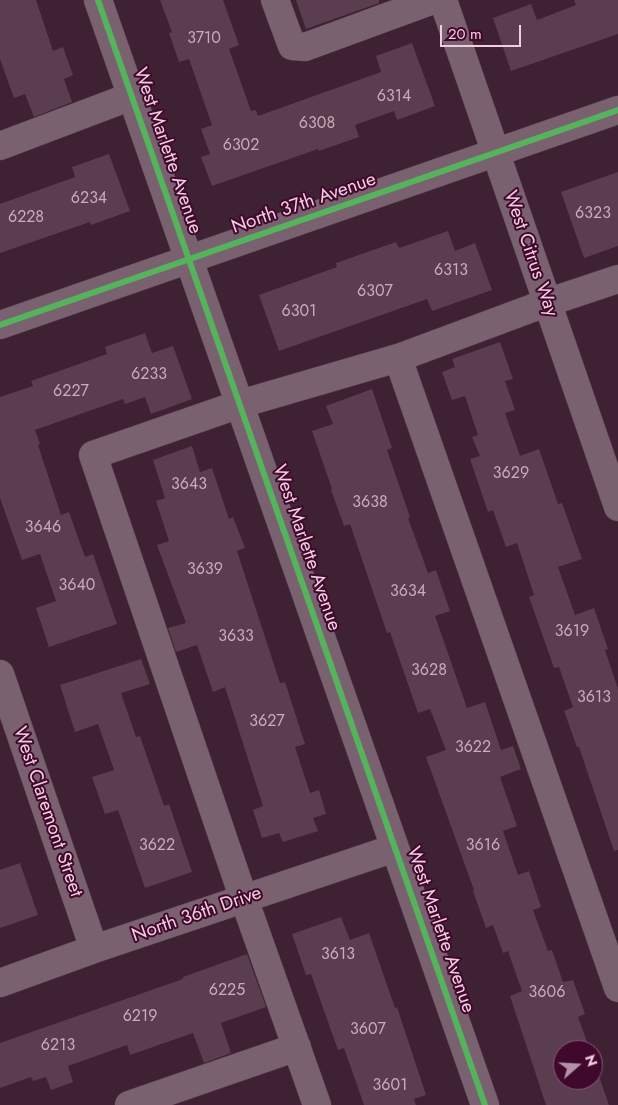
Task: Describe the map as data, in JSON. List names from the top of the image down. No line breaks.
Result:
{"streets":{"street":["West Marlette Avenue","North 37th Avenue","West Citrus Way","West Claremont Street","North 36th Drive"]},"crossings":[["West Marlette Avenue","North 37th Avenue"],["West Marlette Avenue","North 36th Drive"],["North 37th Avenue","West Citrus Way"],["West Claremont Street","North 36th Drive"]],"house_numbers":["3710","6314","6308","6302","6234","6323","6228","6313","6307","6301","6233","6227","3629","3643","3638","3646","3639","3640","3634","3619","3633","3628","3613","3627","3622","3622","3616","3613","6225","3606","6219","3607","6213","3601"],"scale_bar":"20 m","north":"right"}
